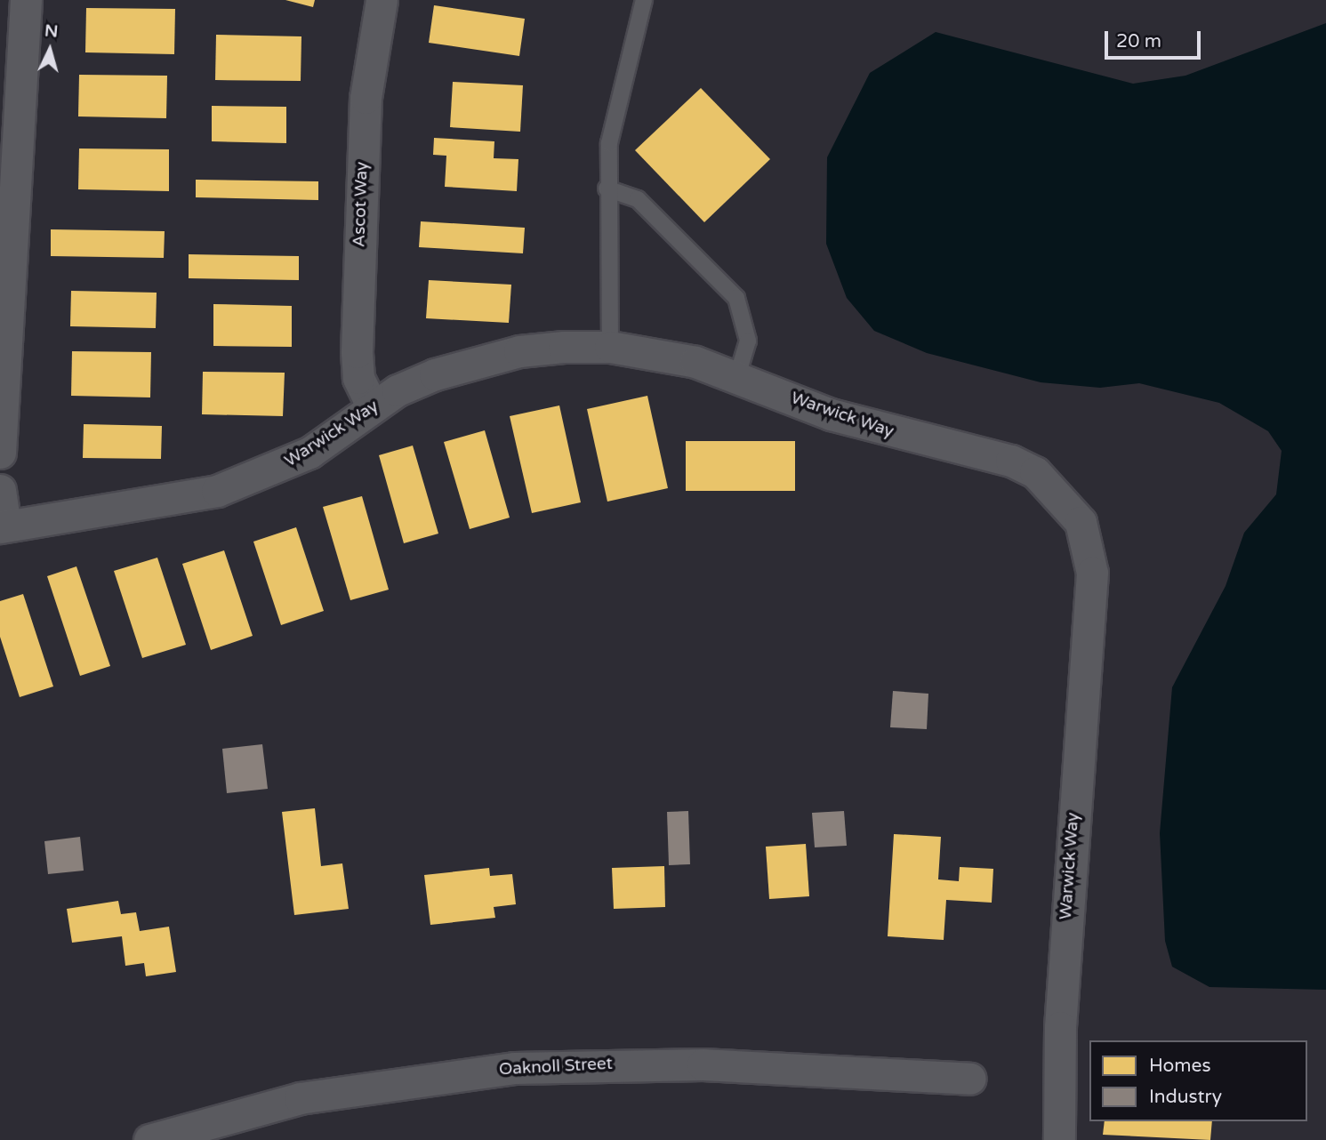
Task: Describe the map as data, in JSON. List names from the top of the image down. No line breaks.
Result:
{"streets":{"street":["Ascot Way","Warwick Way","Oaknoll Street"]},"crossings":[["Ascot Way","Warwick Way"]],"legend":["Homes","Industry"],"scale_bar":"20 m","north":"top"}
